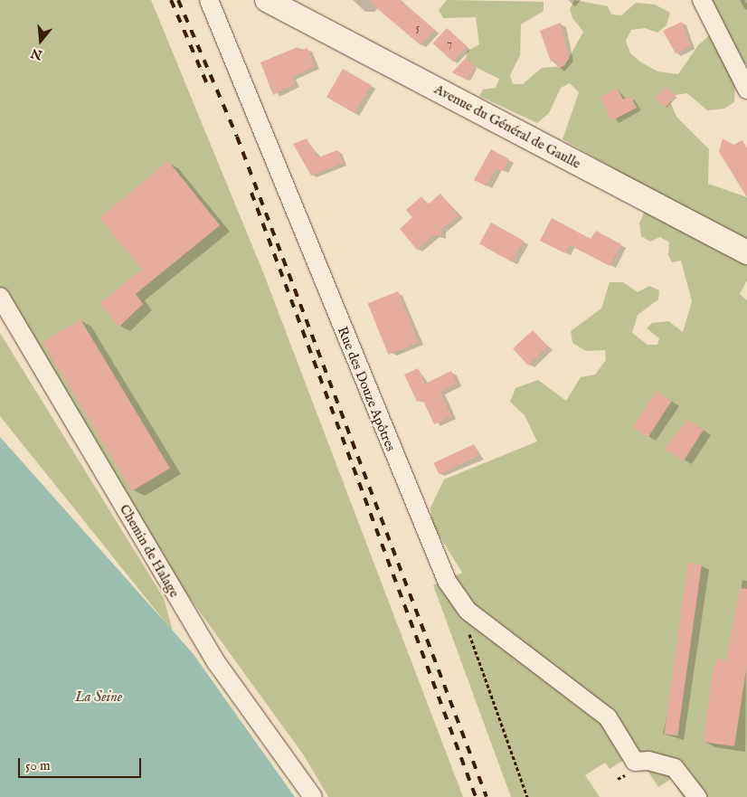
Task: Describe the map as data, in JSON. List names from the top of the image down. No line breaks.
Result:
{"streets":{"street":["Avenue du Général de Gaulle","Rue des Douze Apôtres","Chemin de Halage"]},"water":["La Seine"],"house_numbers":["5","7"],"scale_bar":"50 m","north":"bottom"}
